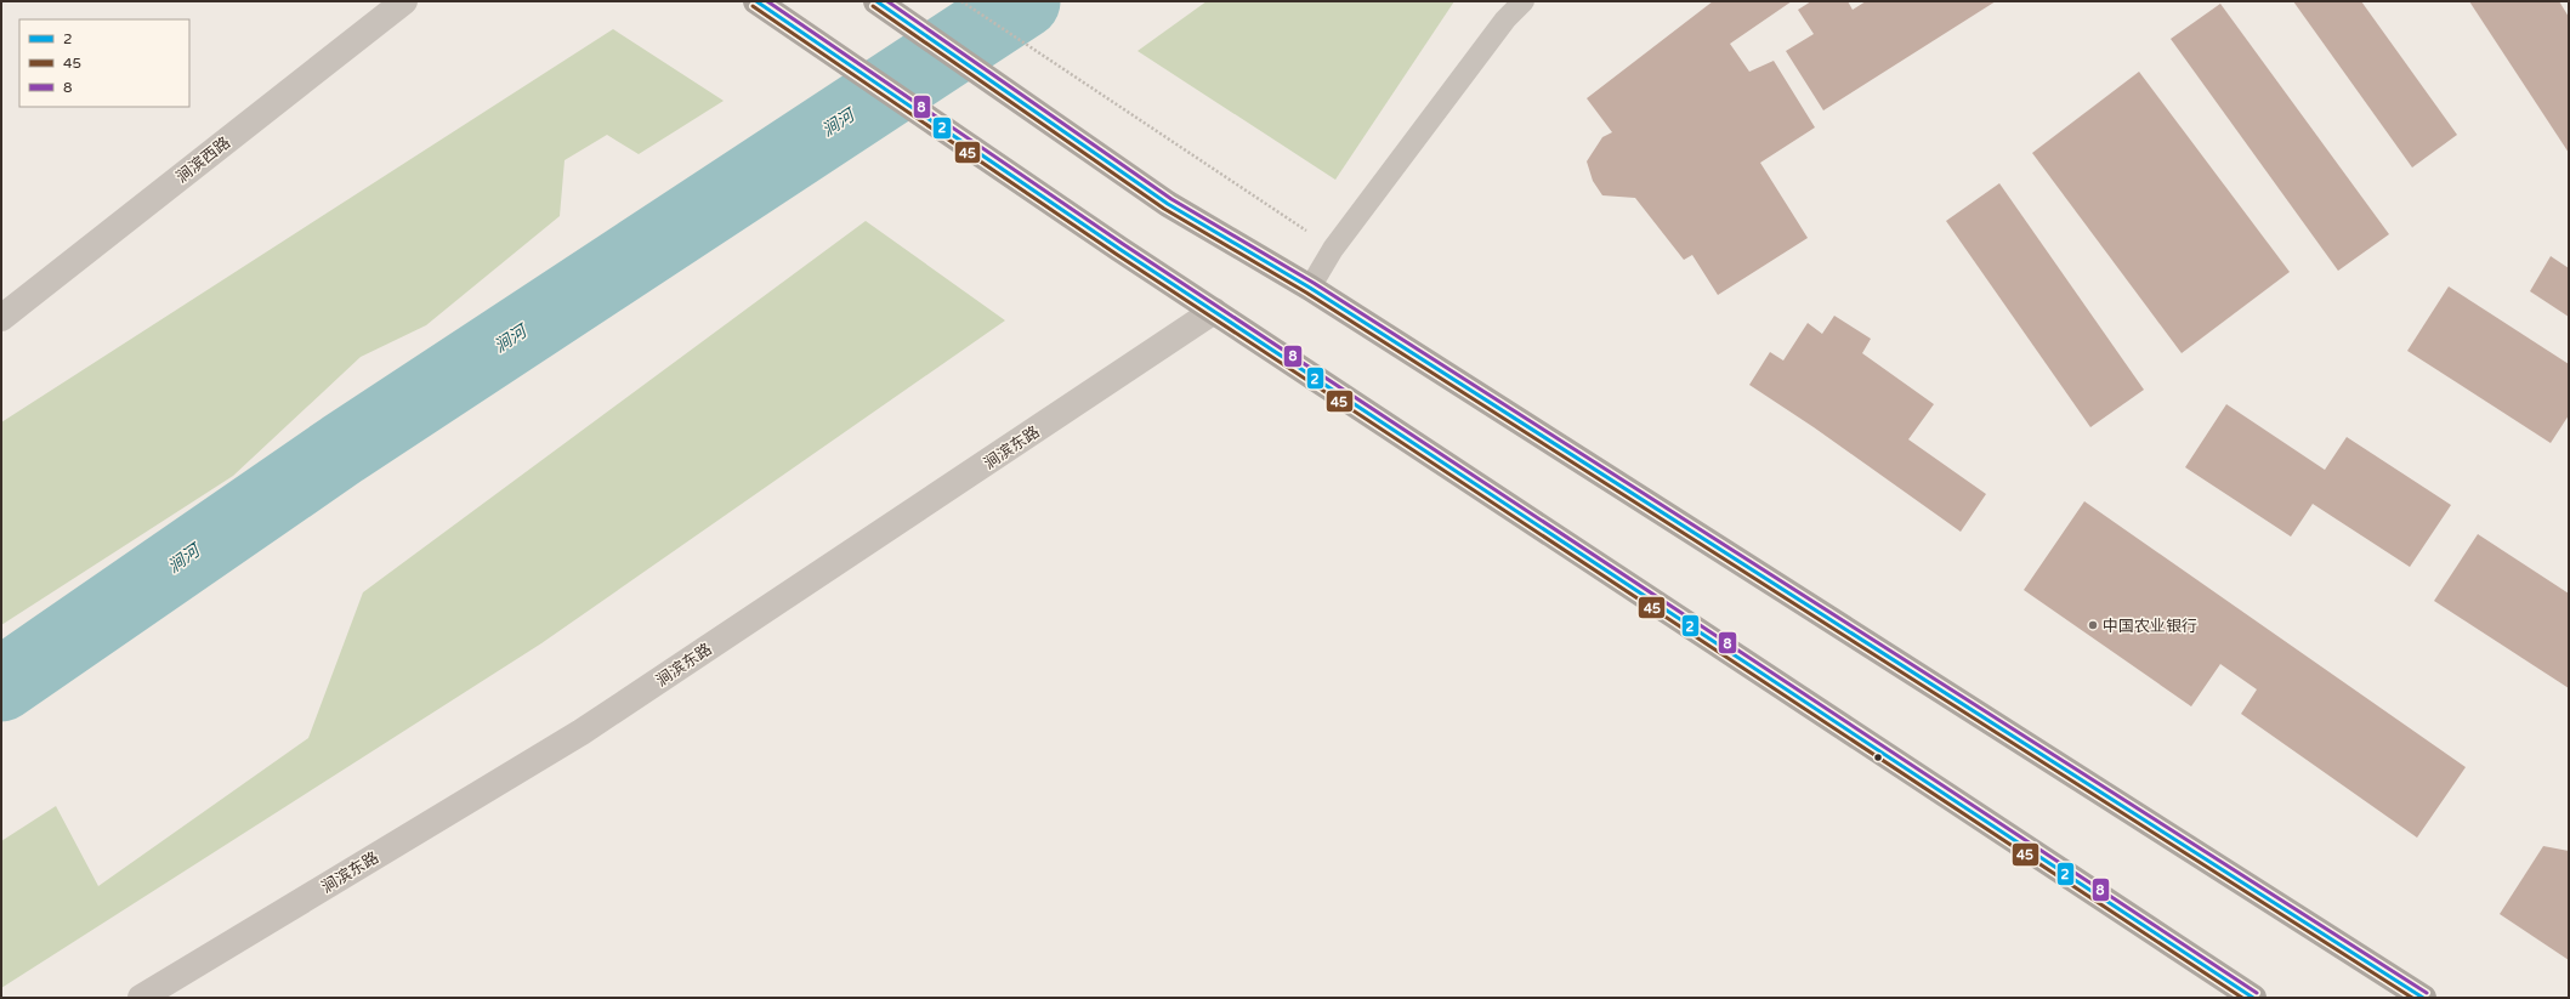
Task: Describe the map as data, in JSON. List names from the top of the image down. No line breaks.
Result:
{"streets":{"street":["涧滨西路","涧滨东路"]},"water":["涧河"],"places":["中国农业银行"],"lines":["transit line 2","transit line 8","transit line 45"],"legend":["2","45","8"]}
